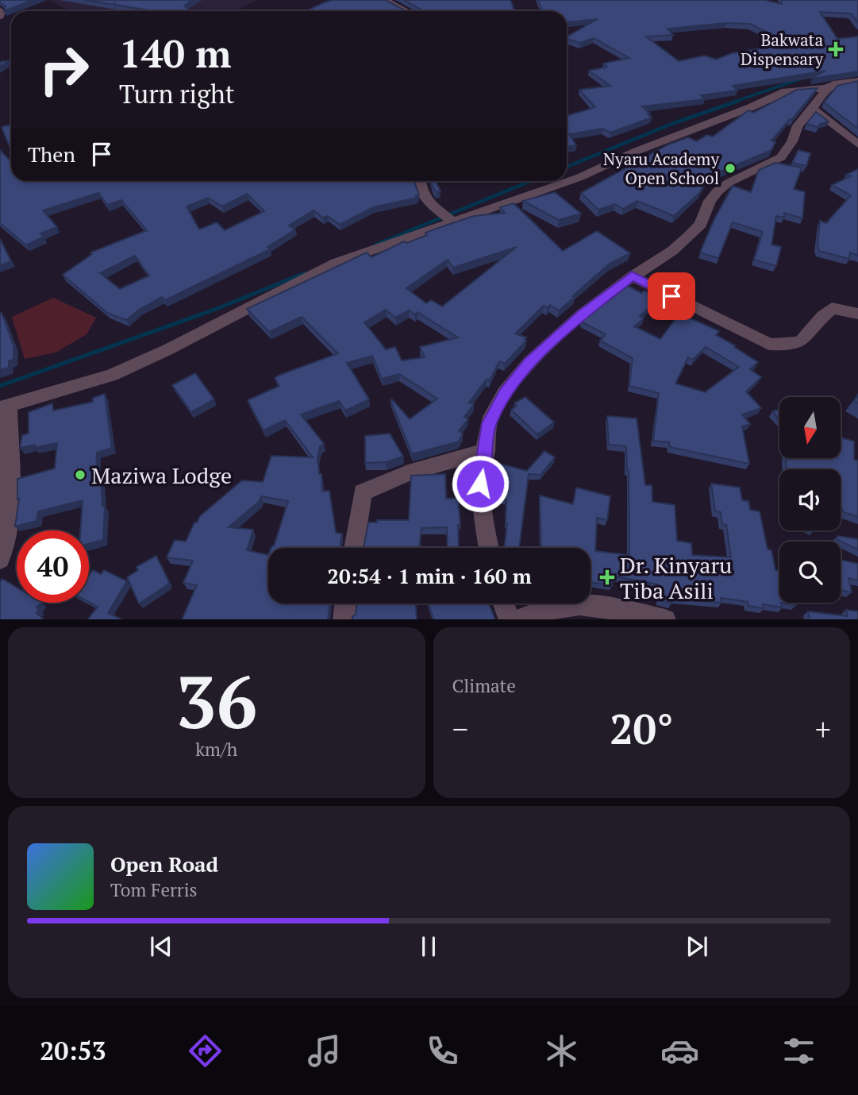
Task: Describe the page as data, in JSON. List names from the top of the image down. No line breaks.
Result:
{"places":{"health":["Bakwata Dispensary","Dr. Kinyaru Tiba Asili"],"other":["Nyaru Academy Open School","Maziwa Lodge"]},"north":"bottom","page":{"turn":["140 m","Turn right"],"then":"Then","limit":"40","trip":"20:54 · 1 min · 160 m","tile":[["36","km/h"],"Climate"],"heat":["−","20°","+"],"song":["Open Road","Tom Ferris"],"tabs":"20:53"}}
